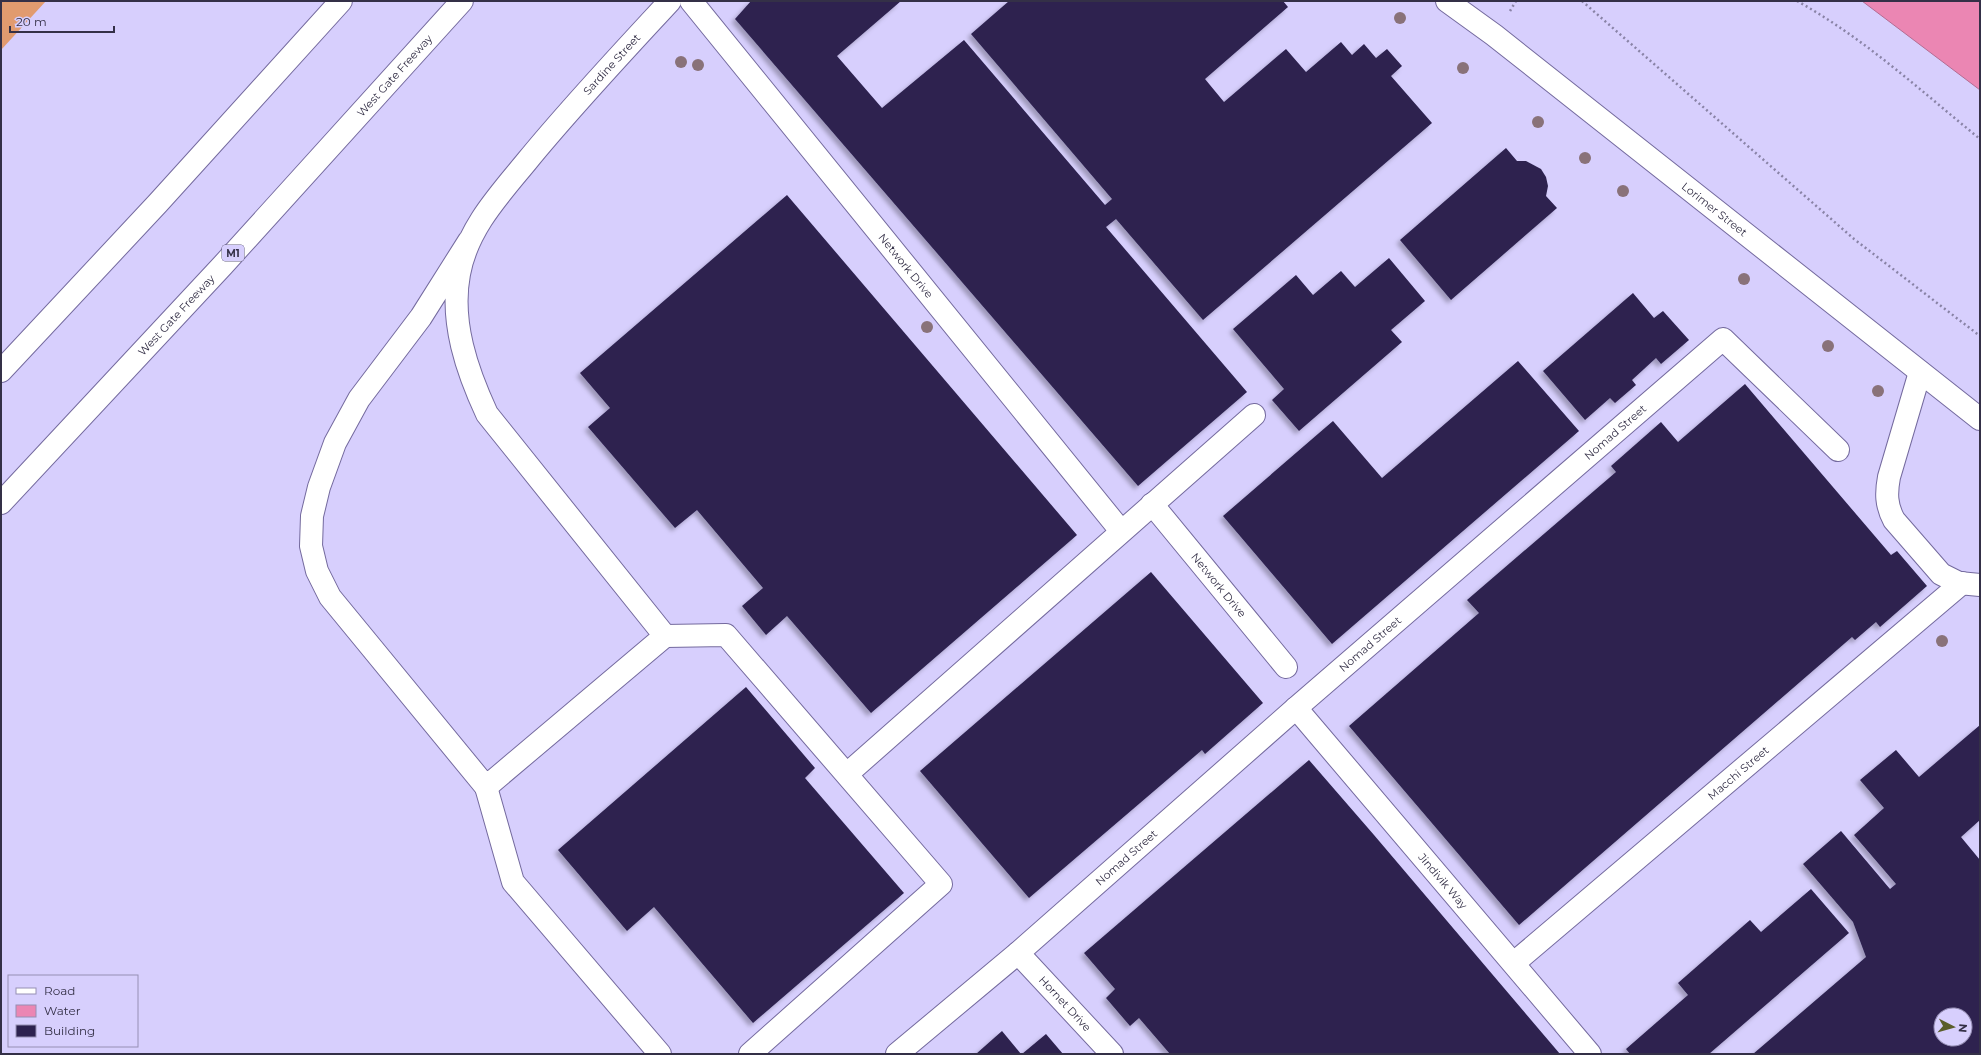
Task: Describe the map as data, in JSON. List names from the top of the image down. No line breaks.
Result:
{"streets":{"main road":["Sardine Street","West Gate Freeway","Lorimer Street","M1","Network Drive","Nomad Street","Macchi Street","Jindivik Way","Hornet Drive"]},"crossings":[["Lorimer Street","Macchi Street"],["Nomad Street","Jindivik Way"],["Nomad Street","Hornet Drive"],["Macchi Street","Jindivik Way"]],"legend":["Road","Water","Building"],"scale_bar":"20 m","north":"right"}
